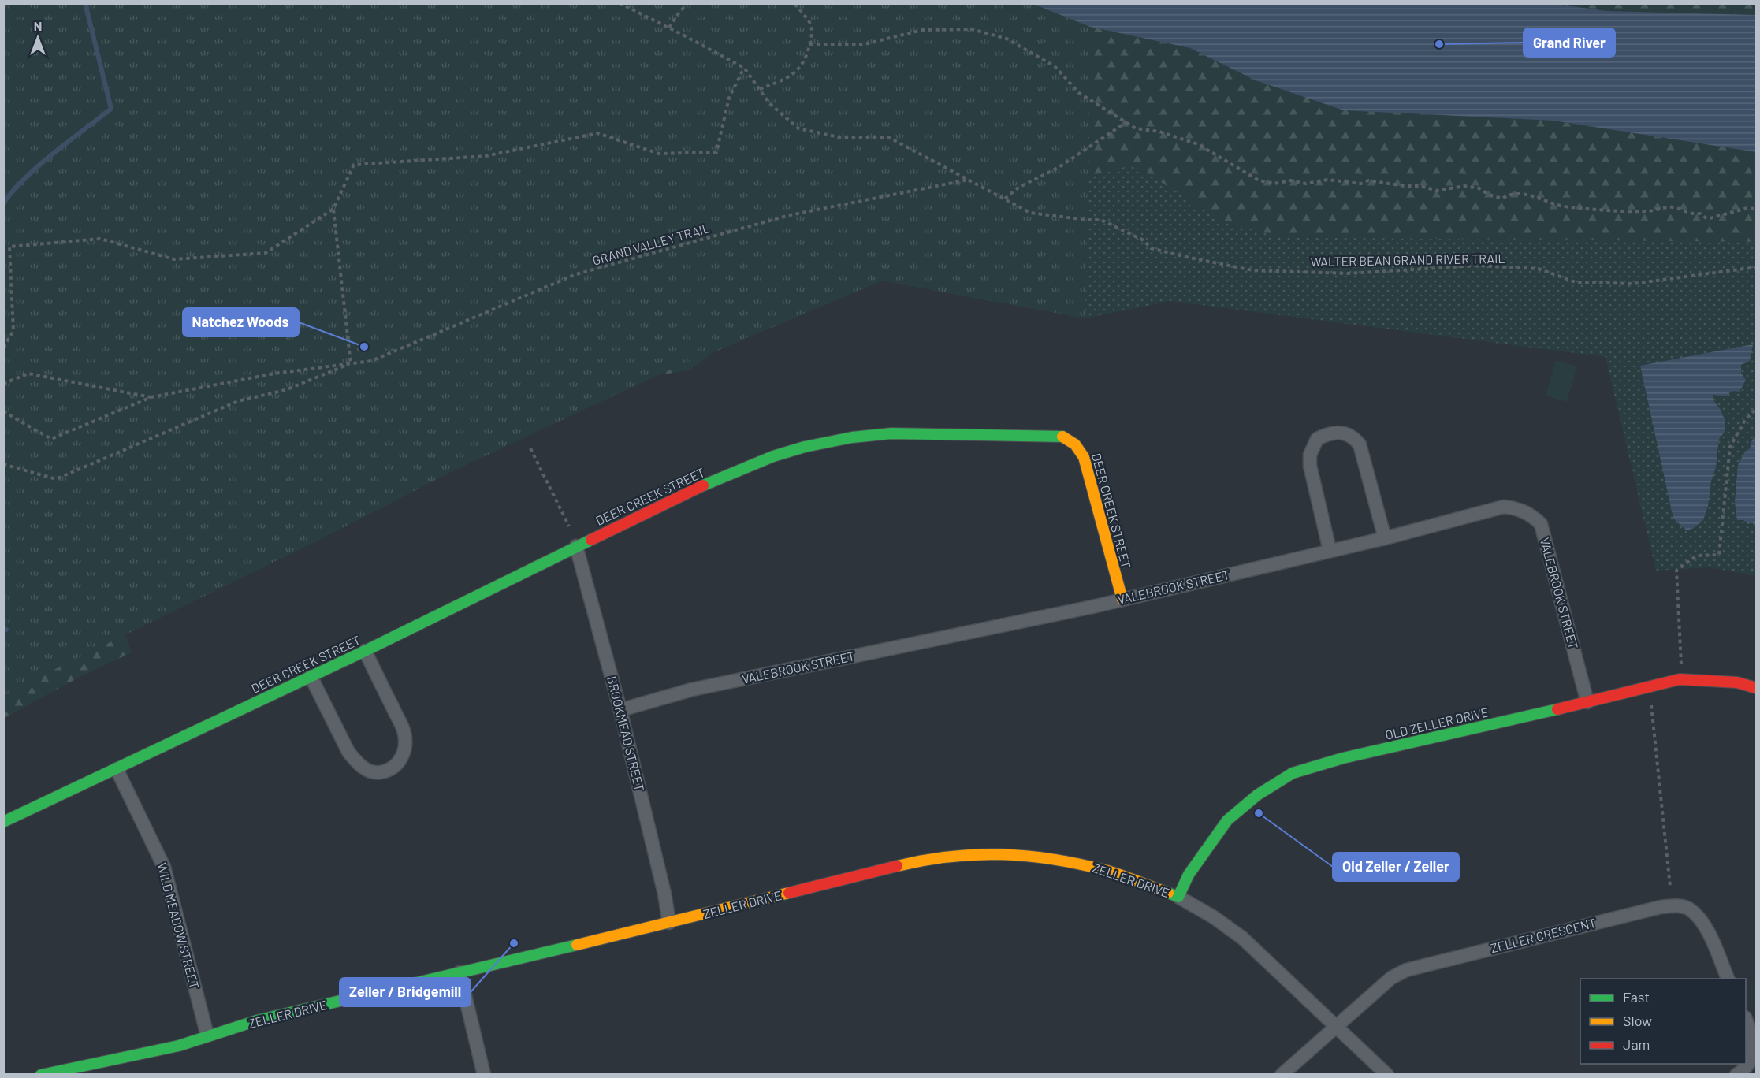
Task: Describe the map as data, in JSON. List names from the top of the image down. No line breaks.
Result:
{"streets":{"street":["DEER CREEK STREET","VALEBROOK STREET","OLD ZELLER DRIVE","BROOKMEAD STREET","ZELLER DRIVE","WILD MEADOW STREET","ZELLER CRESCENT"],"path":["GRAND VALLEY TRAIL","WALTER BEAN GRAND RIVER TRAIL"]},"crossings":[["GRAND VALLEY TRAIL","WALTER BEAN GRAND RIVER TRAIL"],["DEER CREEK STREET","VALEBROOK STREET"],["DEER CREEK STREET","BROOKMEAD STREET"],["DEER CREEK STREET","WILD MEADOW STREET"],["VALEBROOK STREET","OLD ZELLER DRIVE"],["VALEBROOK STREET","BROOKMEAD STREET"],["OLD ZELLER DRIVE","ZELLER DRIVE"],["BROOKMEAD STREET","ZELLER DRIVE"],["ZELLER DRIVE","WILD MEADOW STREET"],["ZELLER DRIVE","ZELLER CRESCENT"]],"places":["Grand River","Natchez Woods","Old Zeller / Zeller","Zeller / Bridgemill"],"legend":["Fast","Slow","Jam"],"north":"top"}
